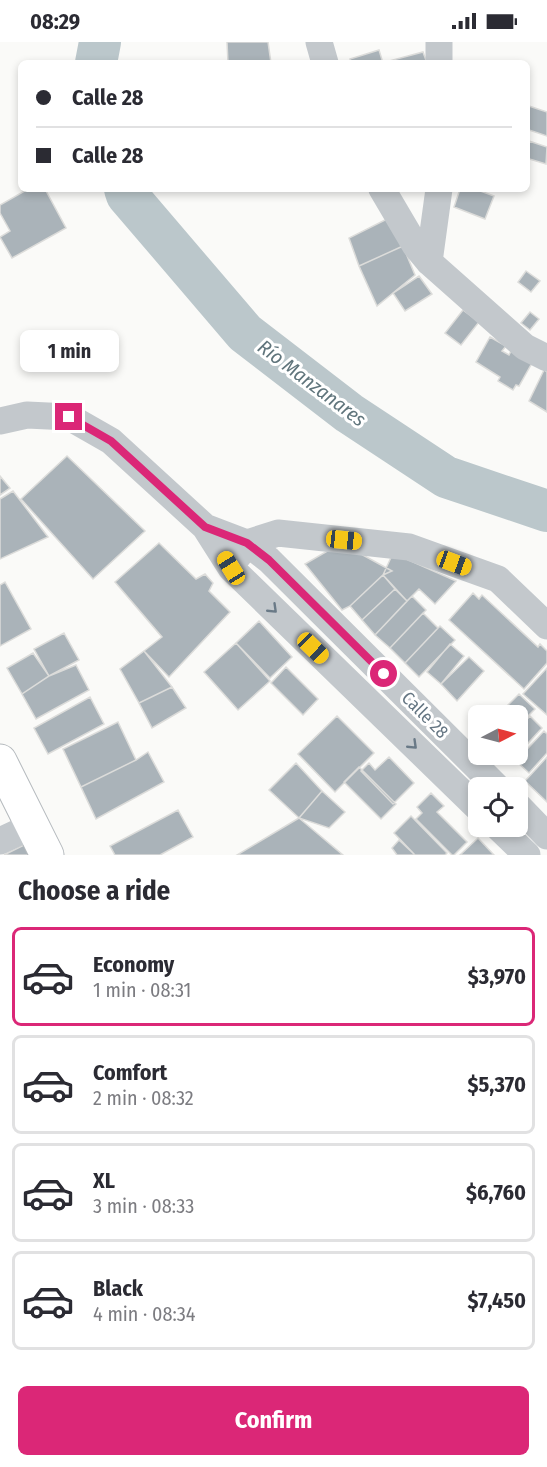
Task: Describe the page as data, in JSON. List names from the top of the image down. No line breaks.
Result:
{"streets":{"street":["Calle 28"]},"water":["Río Manzanares"],"north":"right","page":{"status":"08:29","banner":["Calle 28","Calle 28"],"bubble":"1 min","heading":"Choose a ride","list":[{"name":"Economy","note":"1 min · 08:31","value":"$3,970"},{"name":"Comfort","note":"2 min · 08:32","value":"$5,370"},{"name":"XL","note":"3 min · 08:33","value":"$6,760"},{"name":"Black","note":"4 min · 08:34","value":"$7,450"}],"buttons":"Confirm"}}
